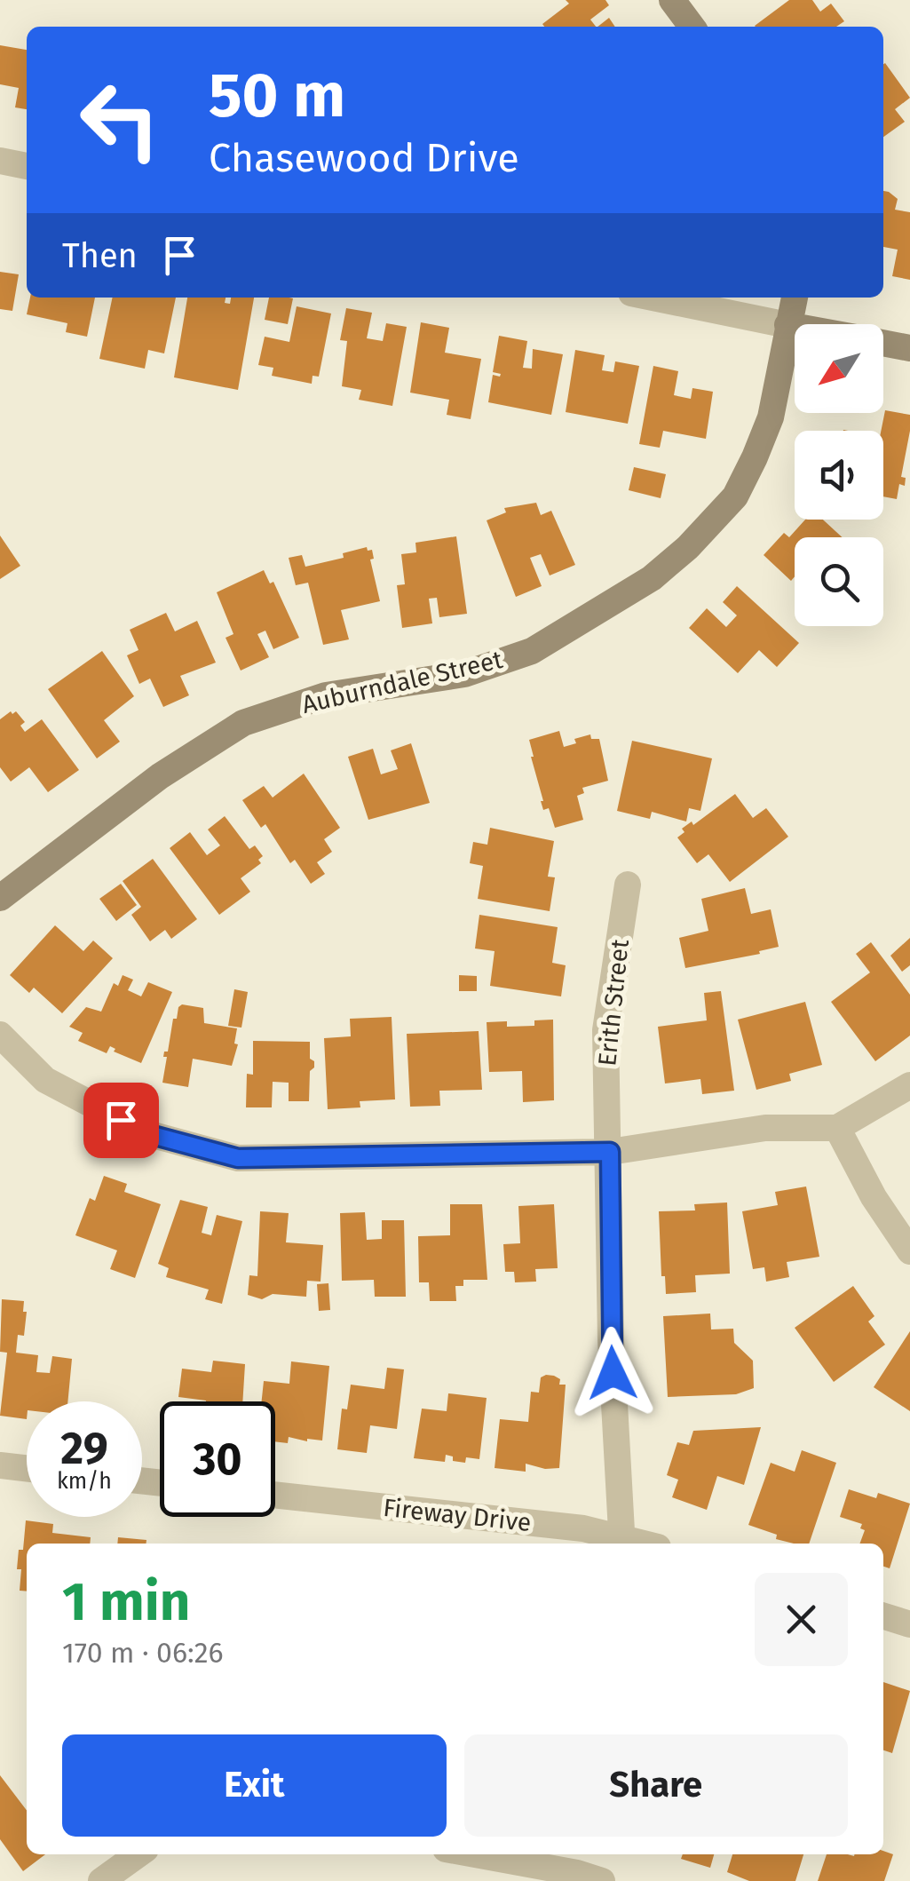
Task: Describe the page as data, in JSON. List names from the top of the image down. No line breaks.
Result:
{"streets":{"street":["Auburndale Street","Erith Street","Fireway Drive"]},"crossings":[["Erith Street","Fireway Drive"]],"north":"bottom left","page":{"turn":["50 m","Chasewood Drive"],"then":"Then","speed":"29 km/h","limit":"30","heading":["1 min","170 m · 06:26"],"buttons":["Exit","Share"]}}
